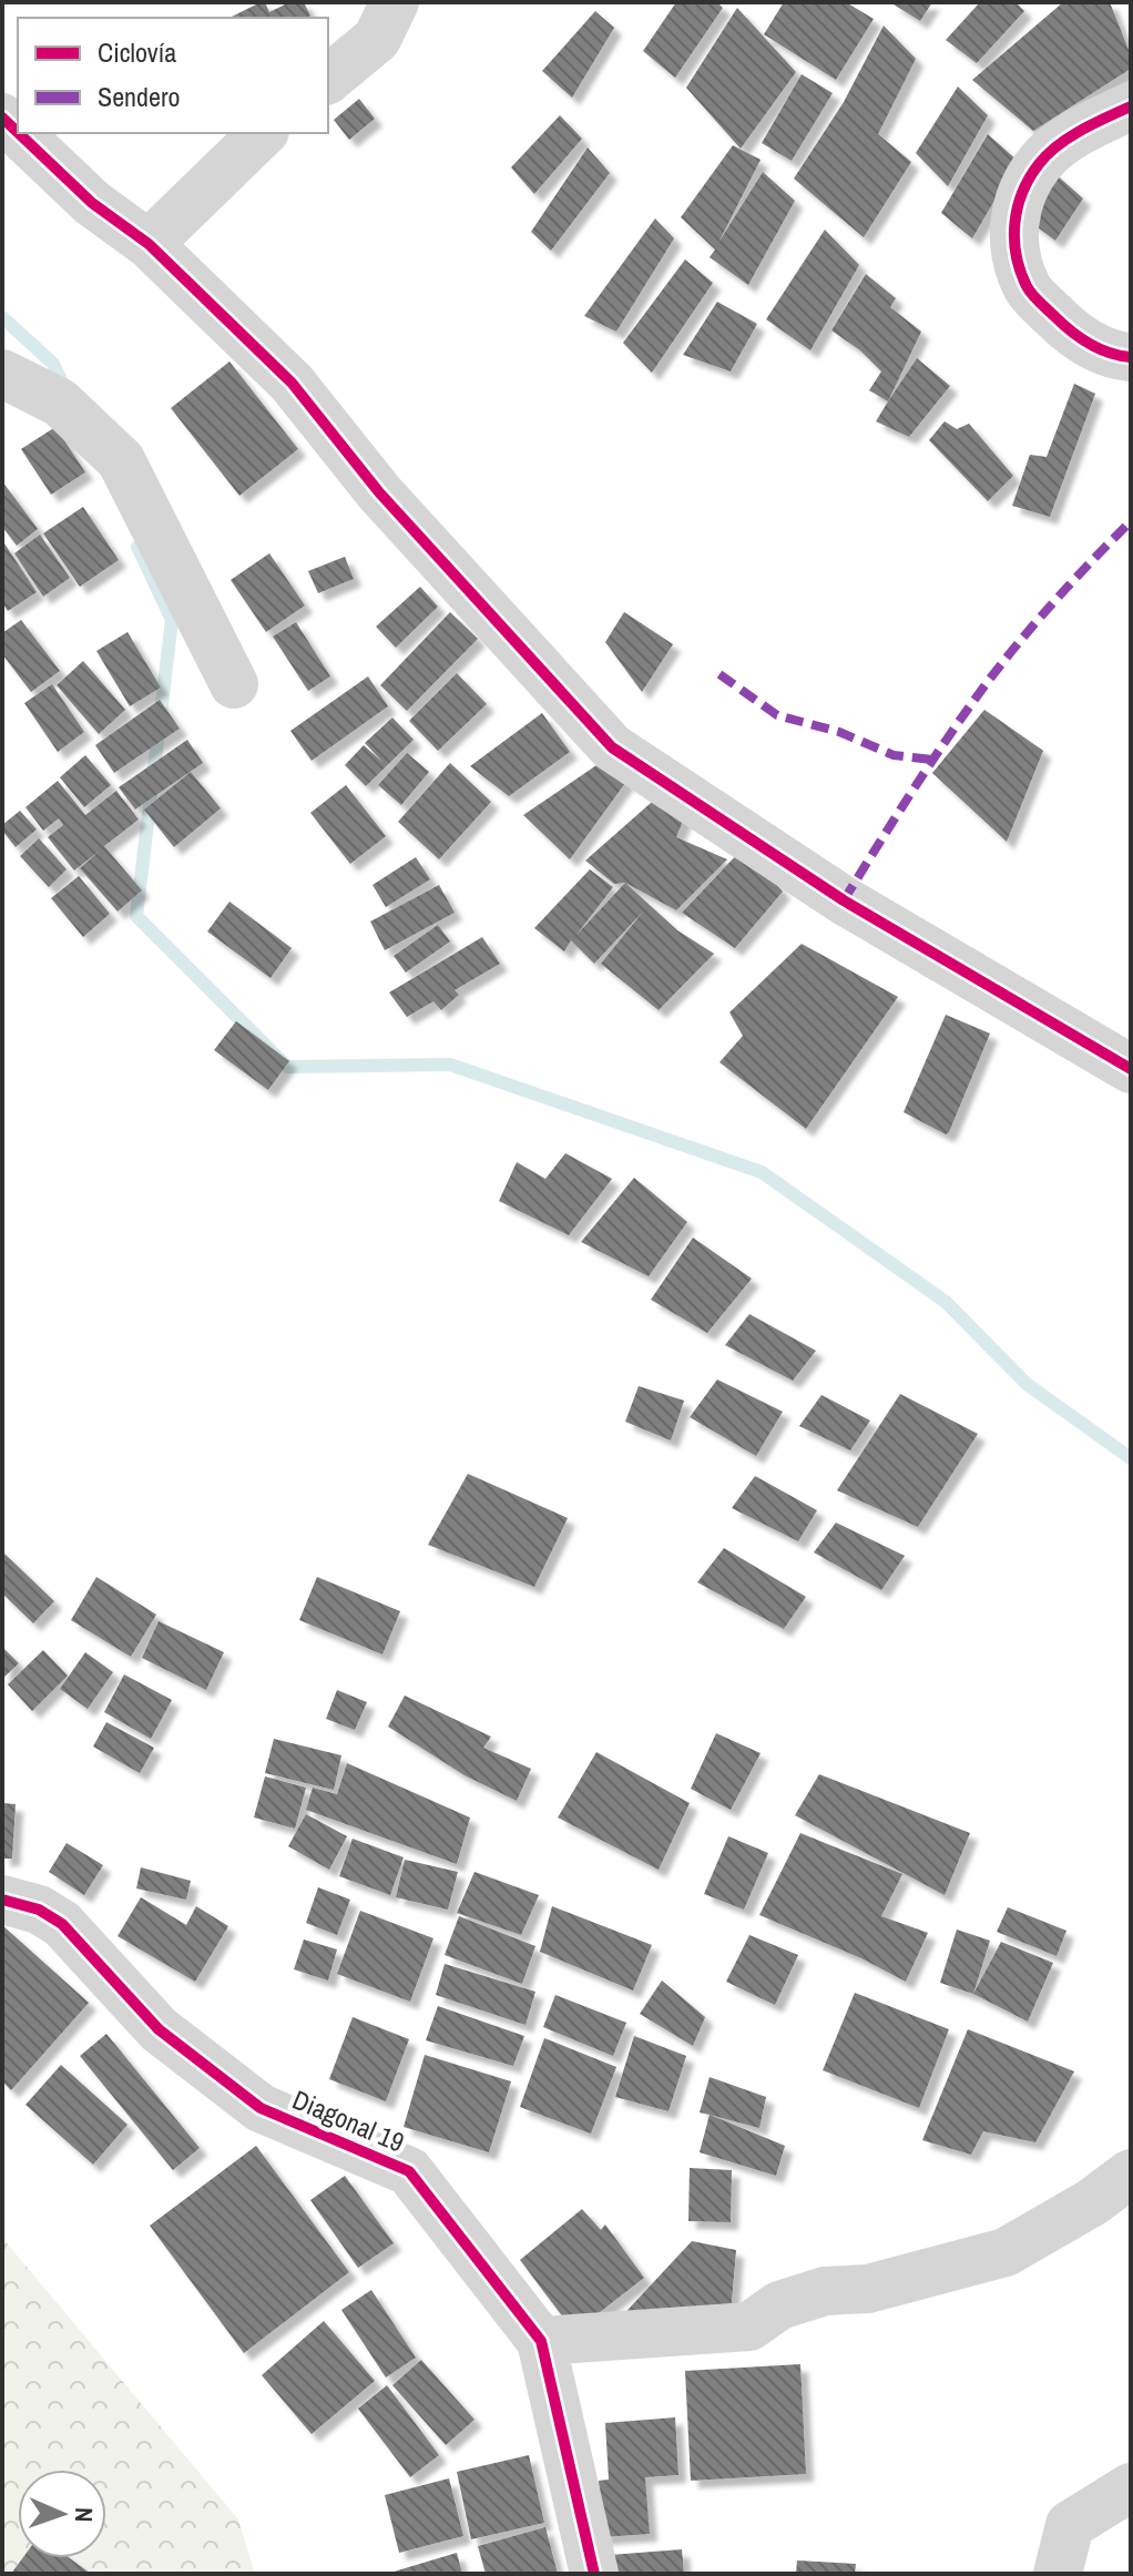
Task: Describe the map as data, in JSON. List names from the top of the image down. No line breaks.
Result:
{"streets":{"street":["Diagonal 19"]},"legend":["Ciclovía","Sendero"],"north":"right"}
